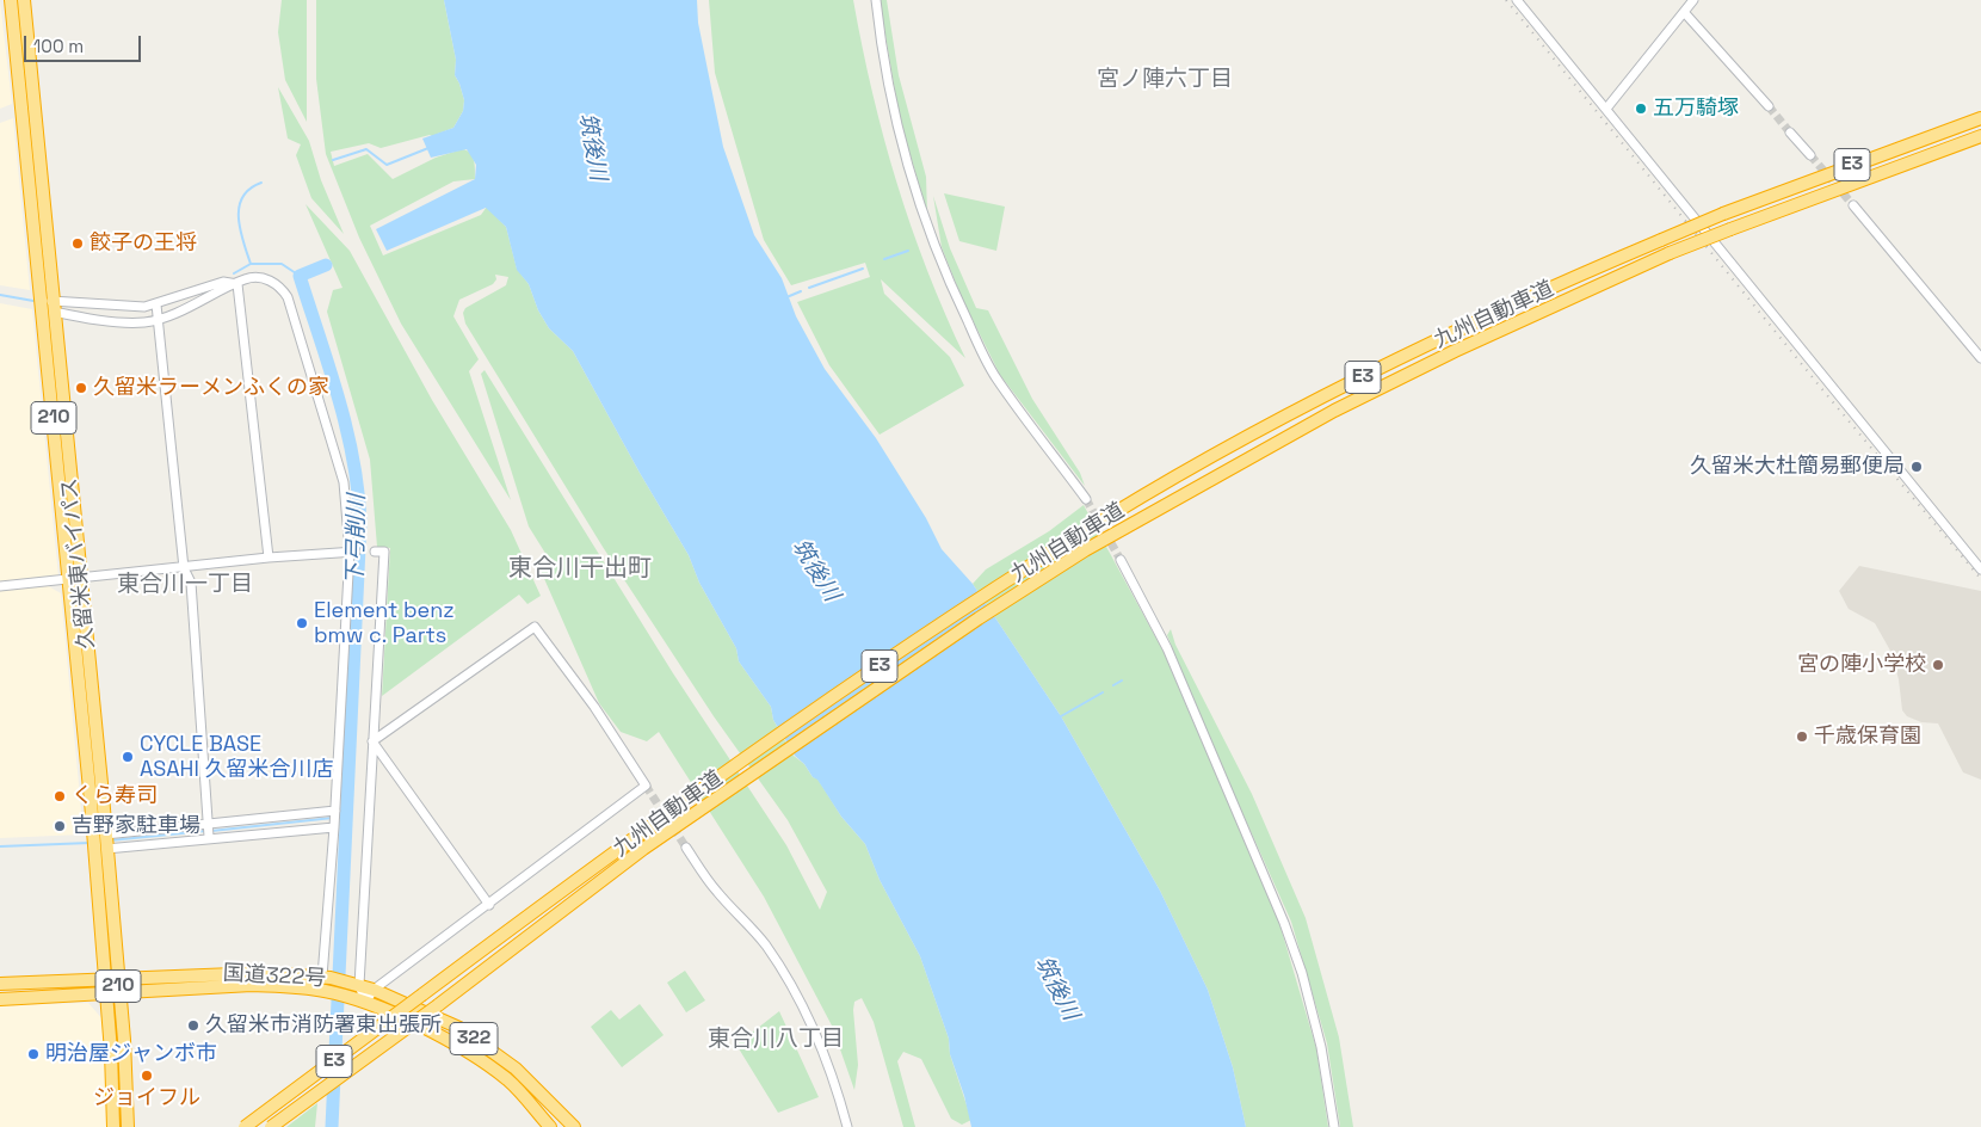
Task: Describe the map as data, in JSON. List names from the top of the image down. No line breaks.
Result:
{"streets":{"highway":["E3","九州自動車道","210","久留米東バイパス","国道322号","322"]},"crossings":[["久留米東バイパス","国道322号"]],"districts":["宮ノ陣六丁目","東合川干出町","東合川一丁目","東合川八丁目"],"water":["筑後川","下弓削川"],"places":["五万騎塚","餃子の王将","久留米ラーメンふくの家","久留米大杜簡易郵便局","Element benz bmw c. Parts","宮の陣小学校","千歳保育園","CYCLE BASE ASAHI 久留米合川店","くら寿司","吉野家駐車場","久留米市消防署東出張所","明治屋ジャンボ市","ジョイフル"],"scale_bar":"100 m"}
